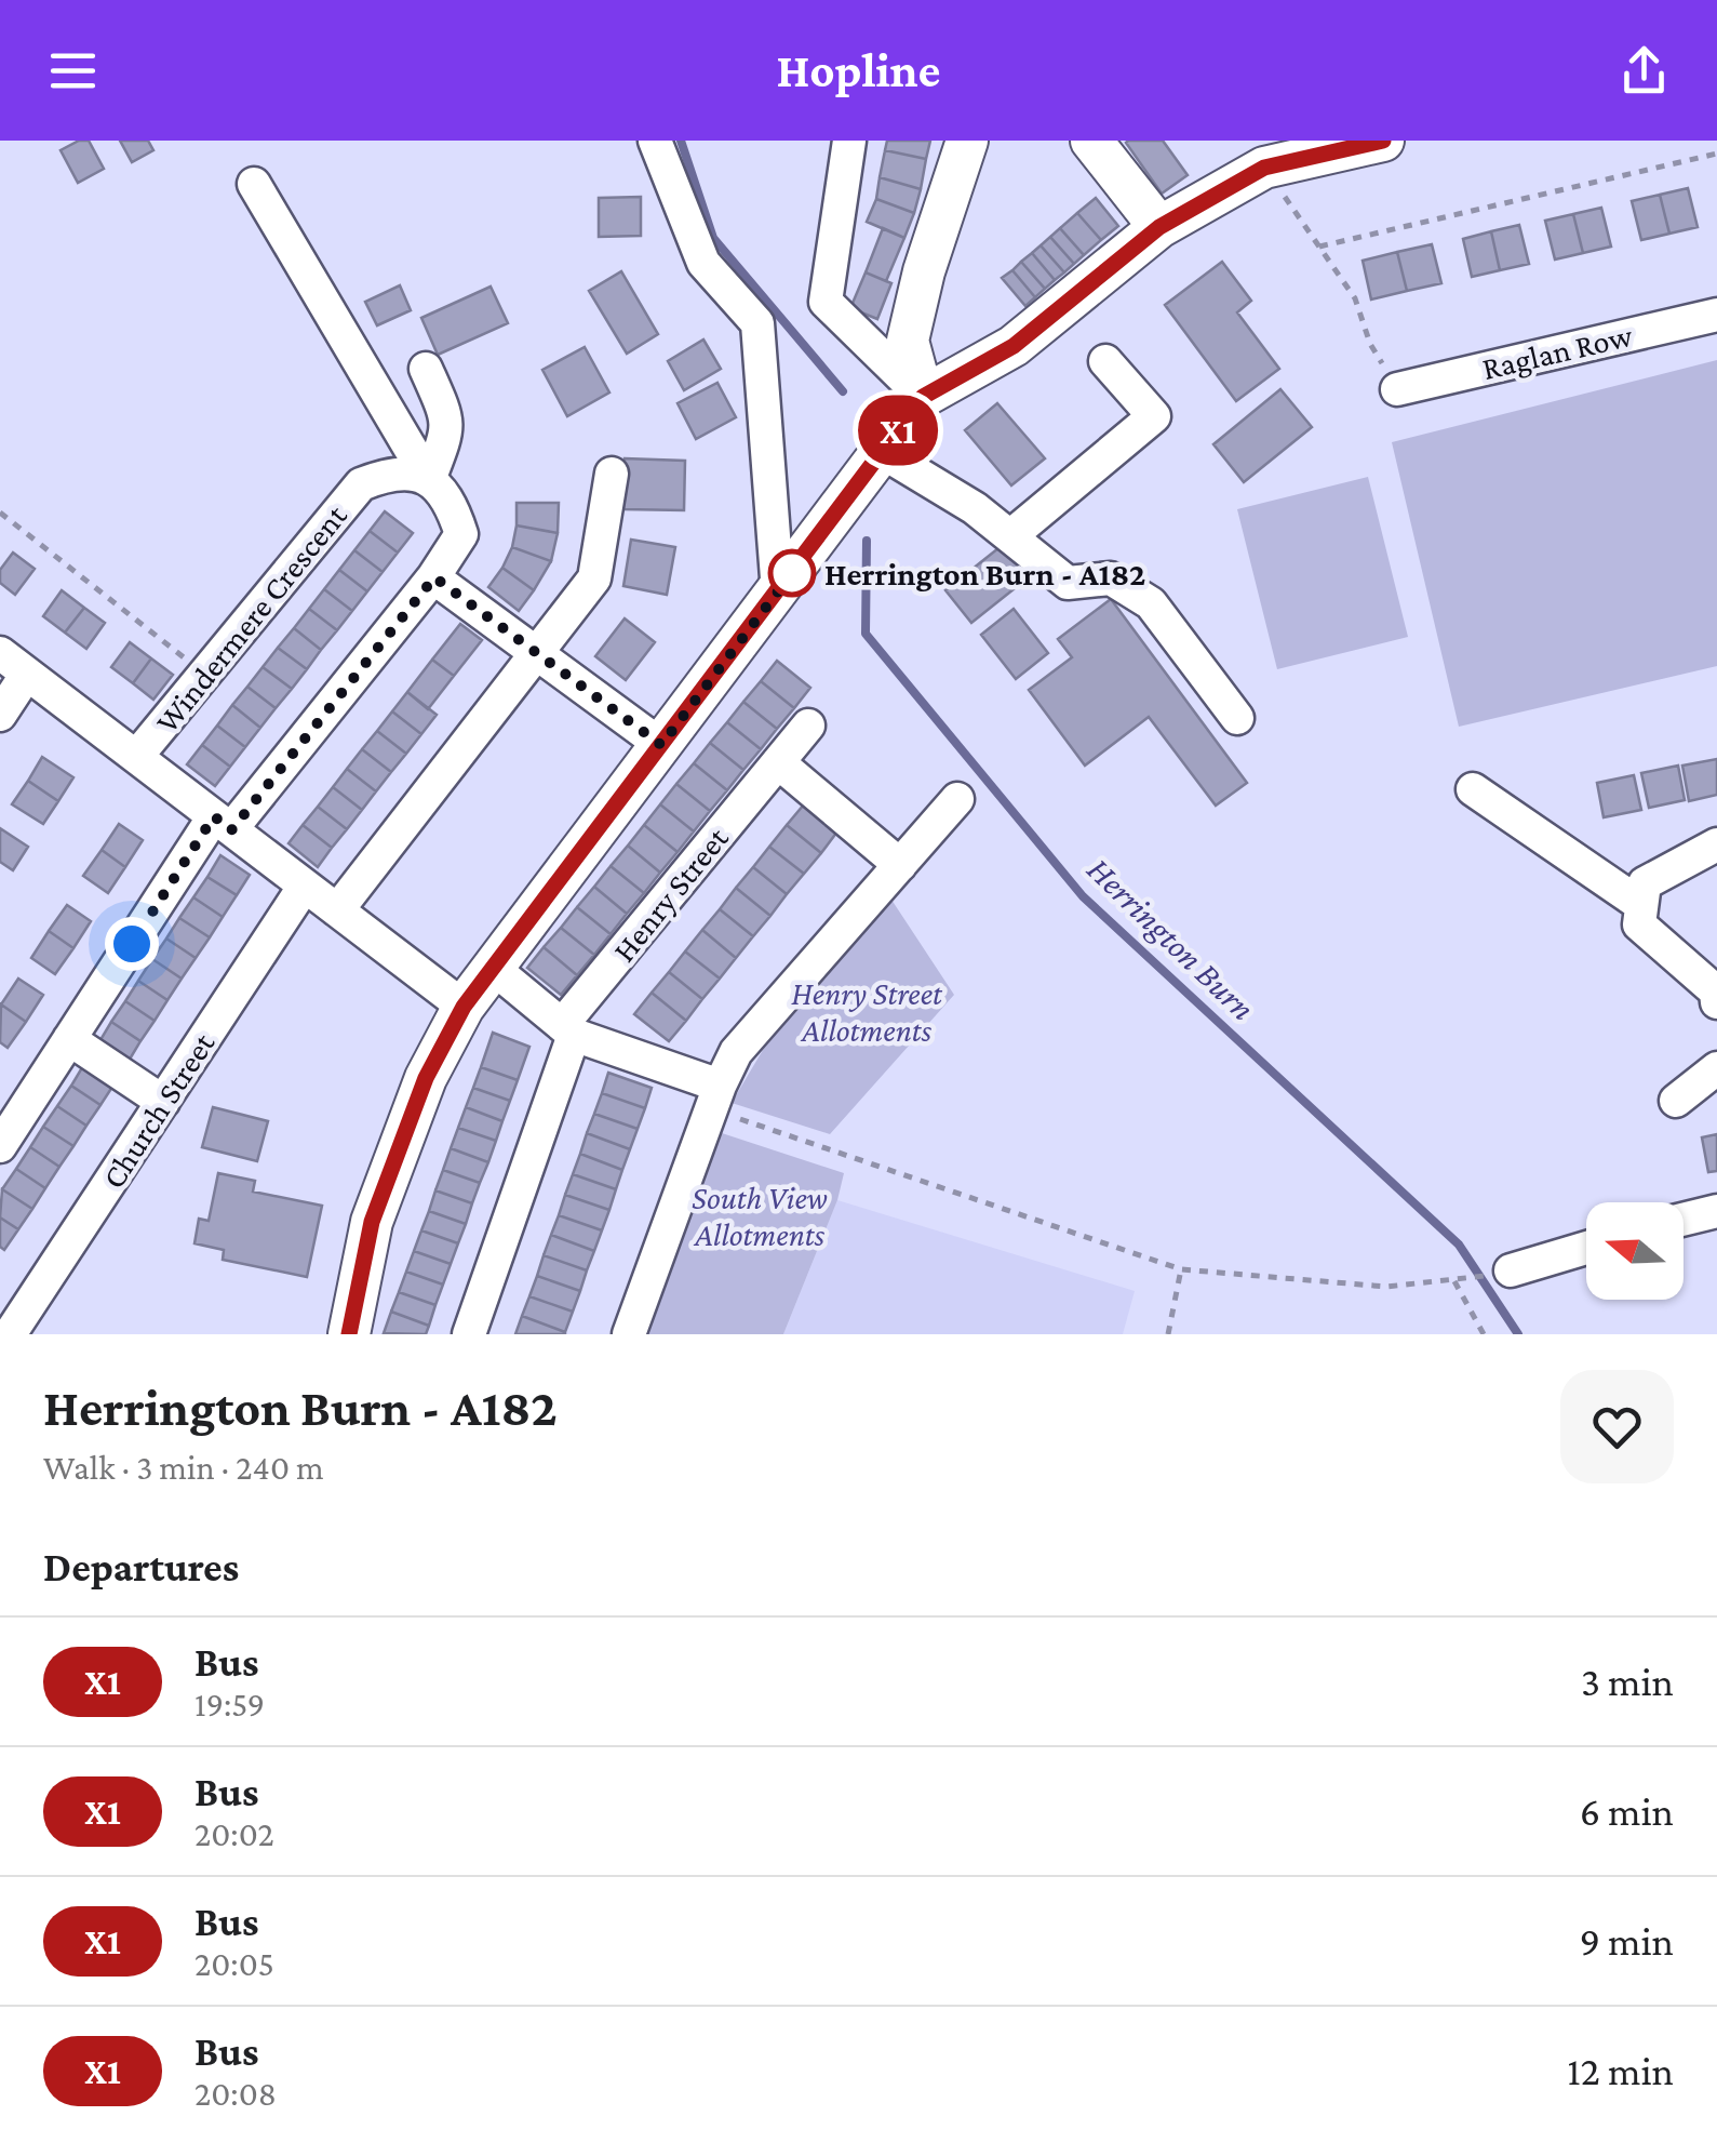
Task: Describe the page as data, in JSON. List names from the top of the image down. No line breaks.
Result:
{"streets":{"street":["Raglan Row","Windermere Crescent","Henry Street","Church Street"]},"crossings":[["Windermere Crescent","Church Street"]],"water":["Herrington Burn"],"parks":["Henry Street Allotments","South View Allotments"],"places":["Herrington Burn - A182"],"lines":["bus line X1"],"north":"left","page":{"header":"Hopline","on_map":"X1","heading":[["Herrington Burn - A182","Walk · 3 min · 240 m"],"Departures"],"list":[{"mark":"X1","name":"Bus","note":"19:59","value":"3 min"},{"mark":"X1","name":"Bus","note":"20:02","value":"6 min"},{"mark":"X1","name":"Bus","note":"20:05","value":"9 min"},{"mark":"X1","name":"Bus","note":"20:08","value":"12 min"}]}}
